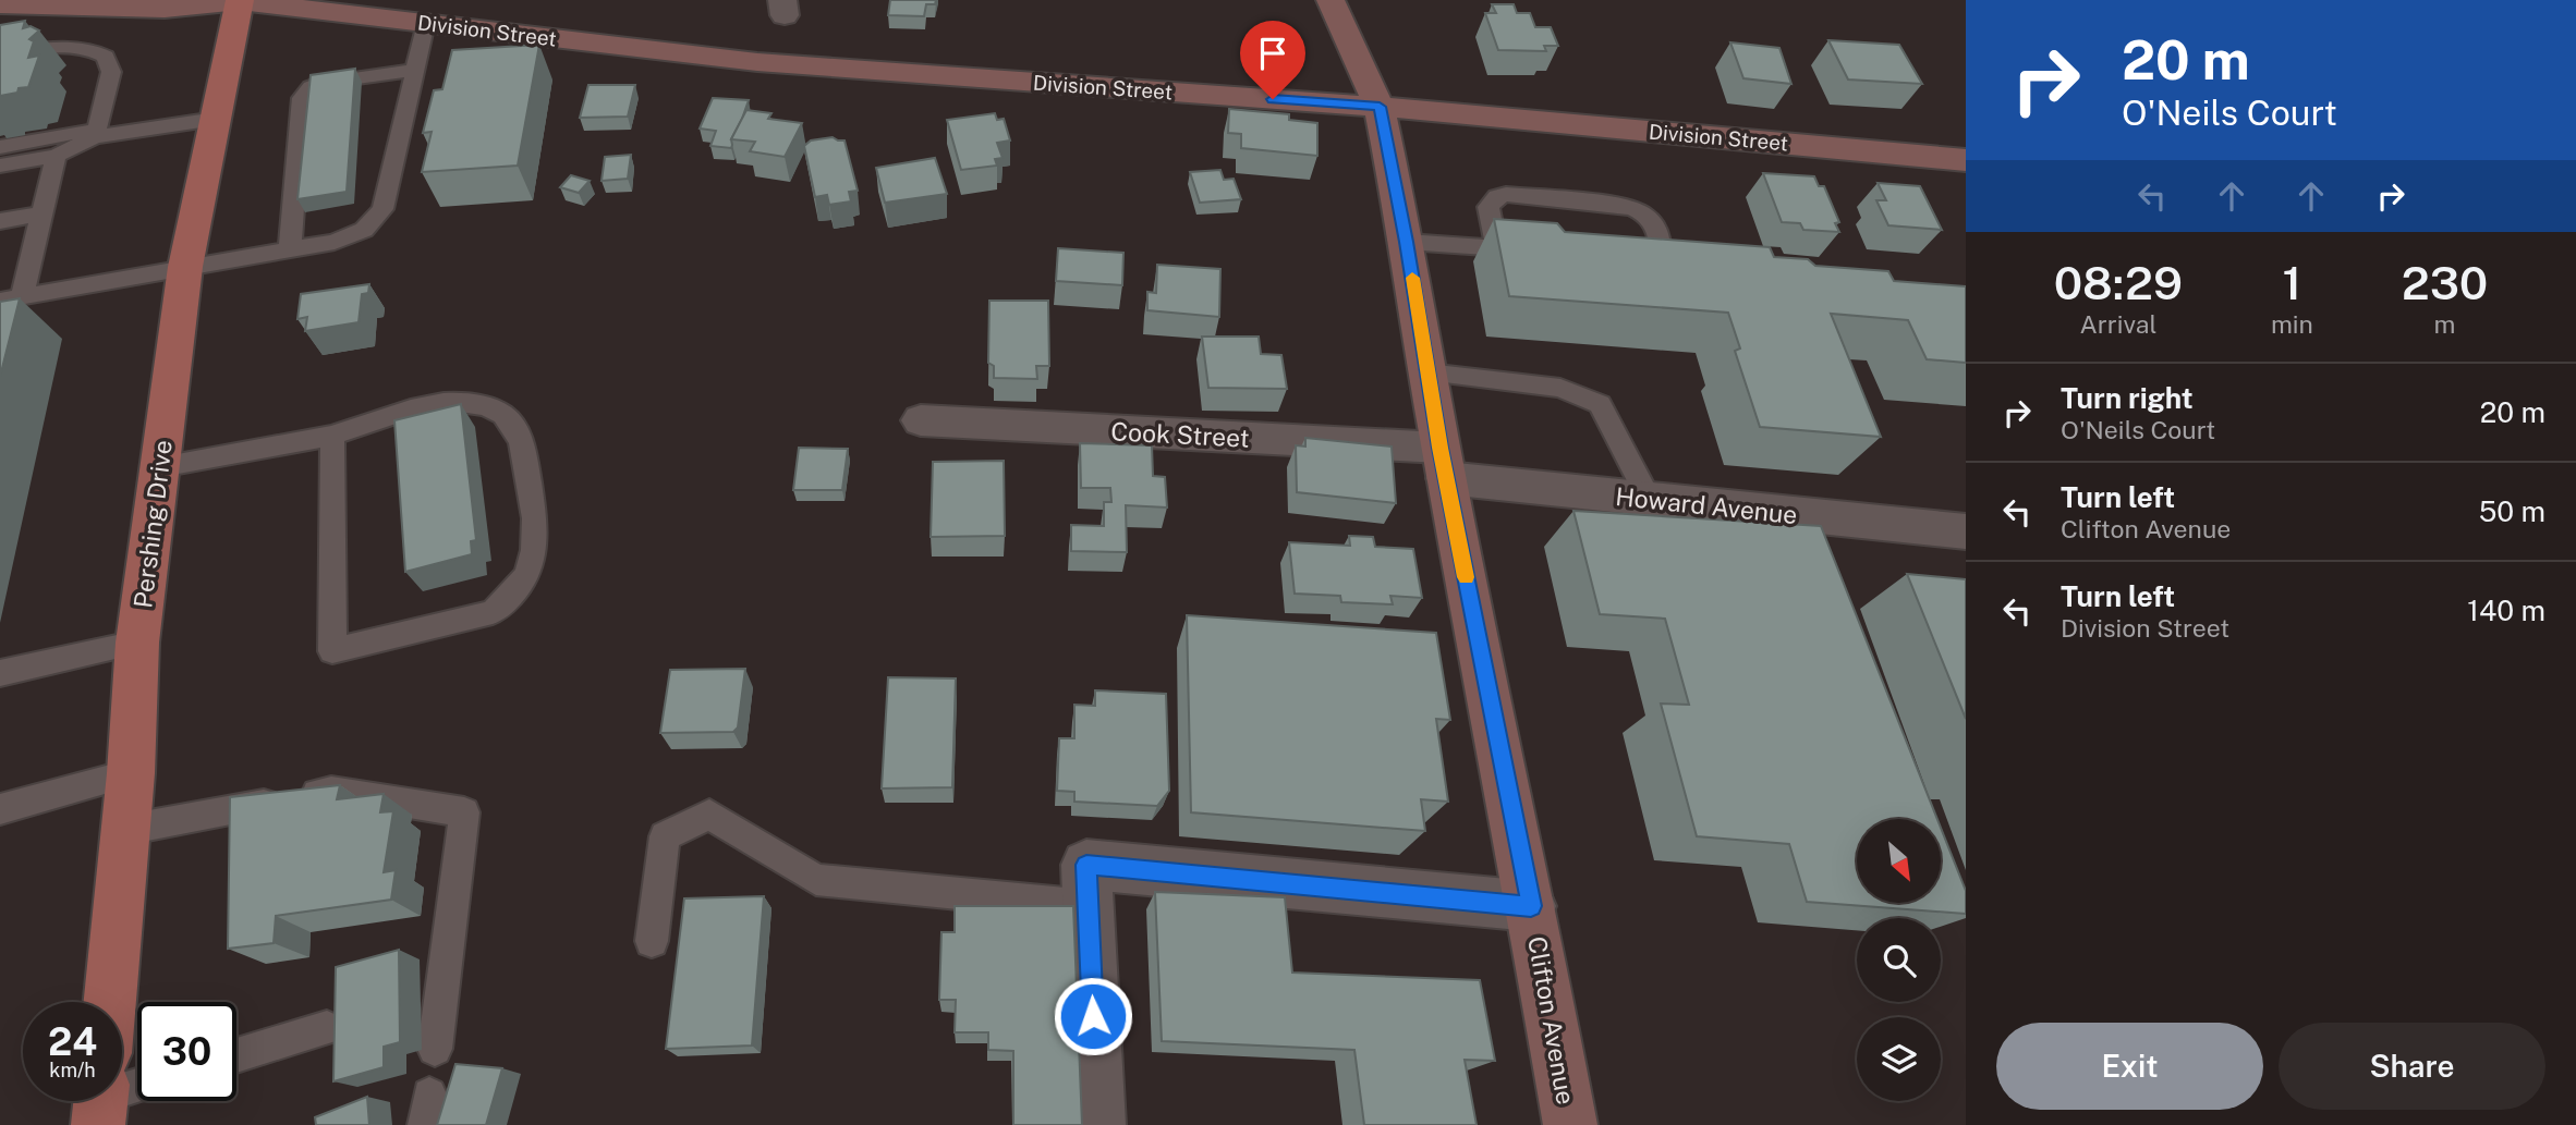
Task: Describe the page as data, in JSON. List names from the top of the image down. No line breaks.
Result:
{"streets":{"main road":["Pershing Drive"],"street":["Division Street","Cook Street","Howard Avenue","Clifton Avenue"]},"crossings":[["Division Street","Pershing Drive"],["Division Street","Clifton Avenue"],["Cook Street","Howard Avenue"],["Cook Street","Clifton Avenue"],["Howard Avenue","Clifton Avenue"]],"north":"bottom right","page":{"turn":["20 m","O'Neils Court"],"eta":["08:29","Arrival","1","min","230","m"],"list":[{"name":"Turn right","note":"O'Neils Court","value":"20 m"},{"name":"Turn left","note":"Clifton Avenue","value":"50 m"},{"name":"Turn left","note":"Division Street","value":"140 m"}],"speed":"24 km/h","limit":"30","buttons":["Exit","Share"]}}
